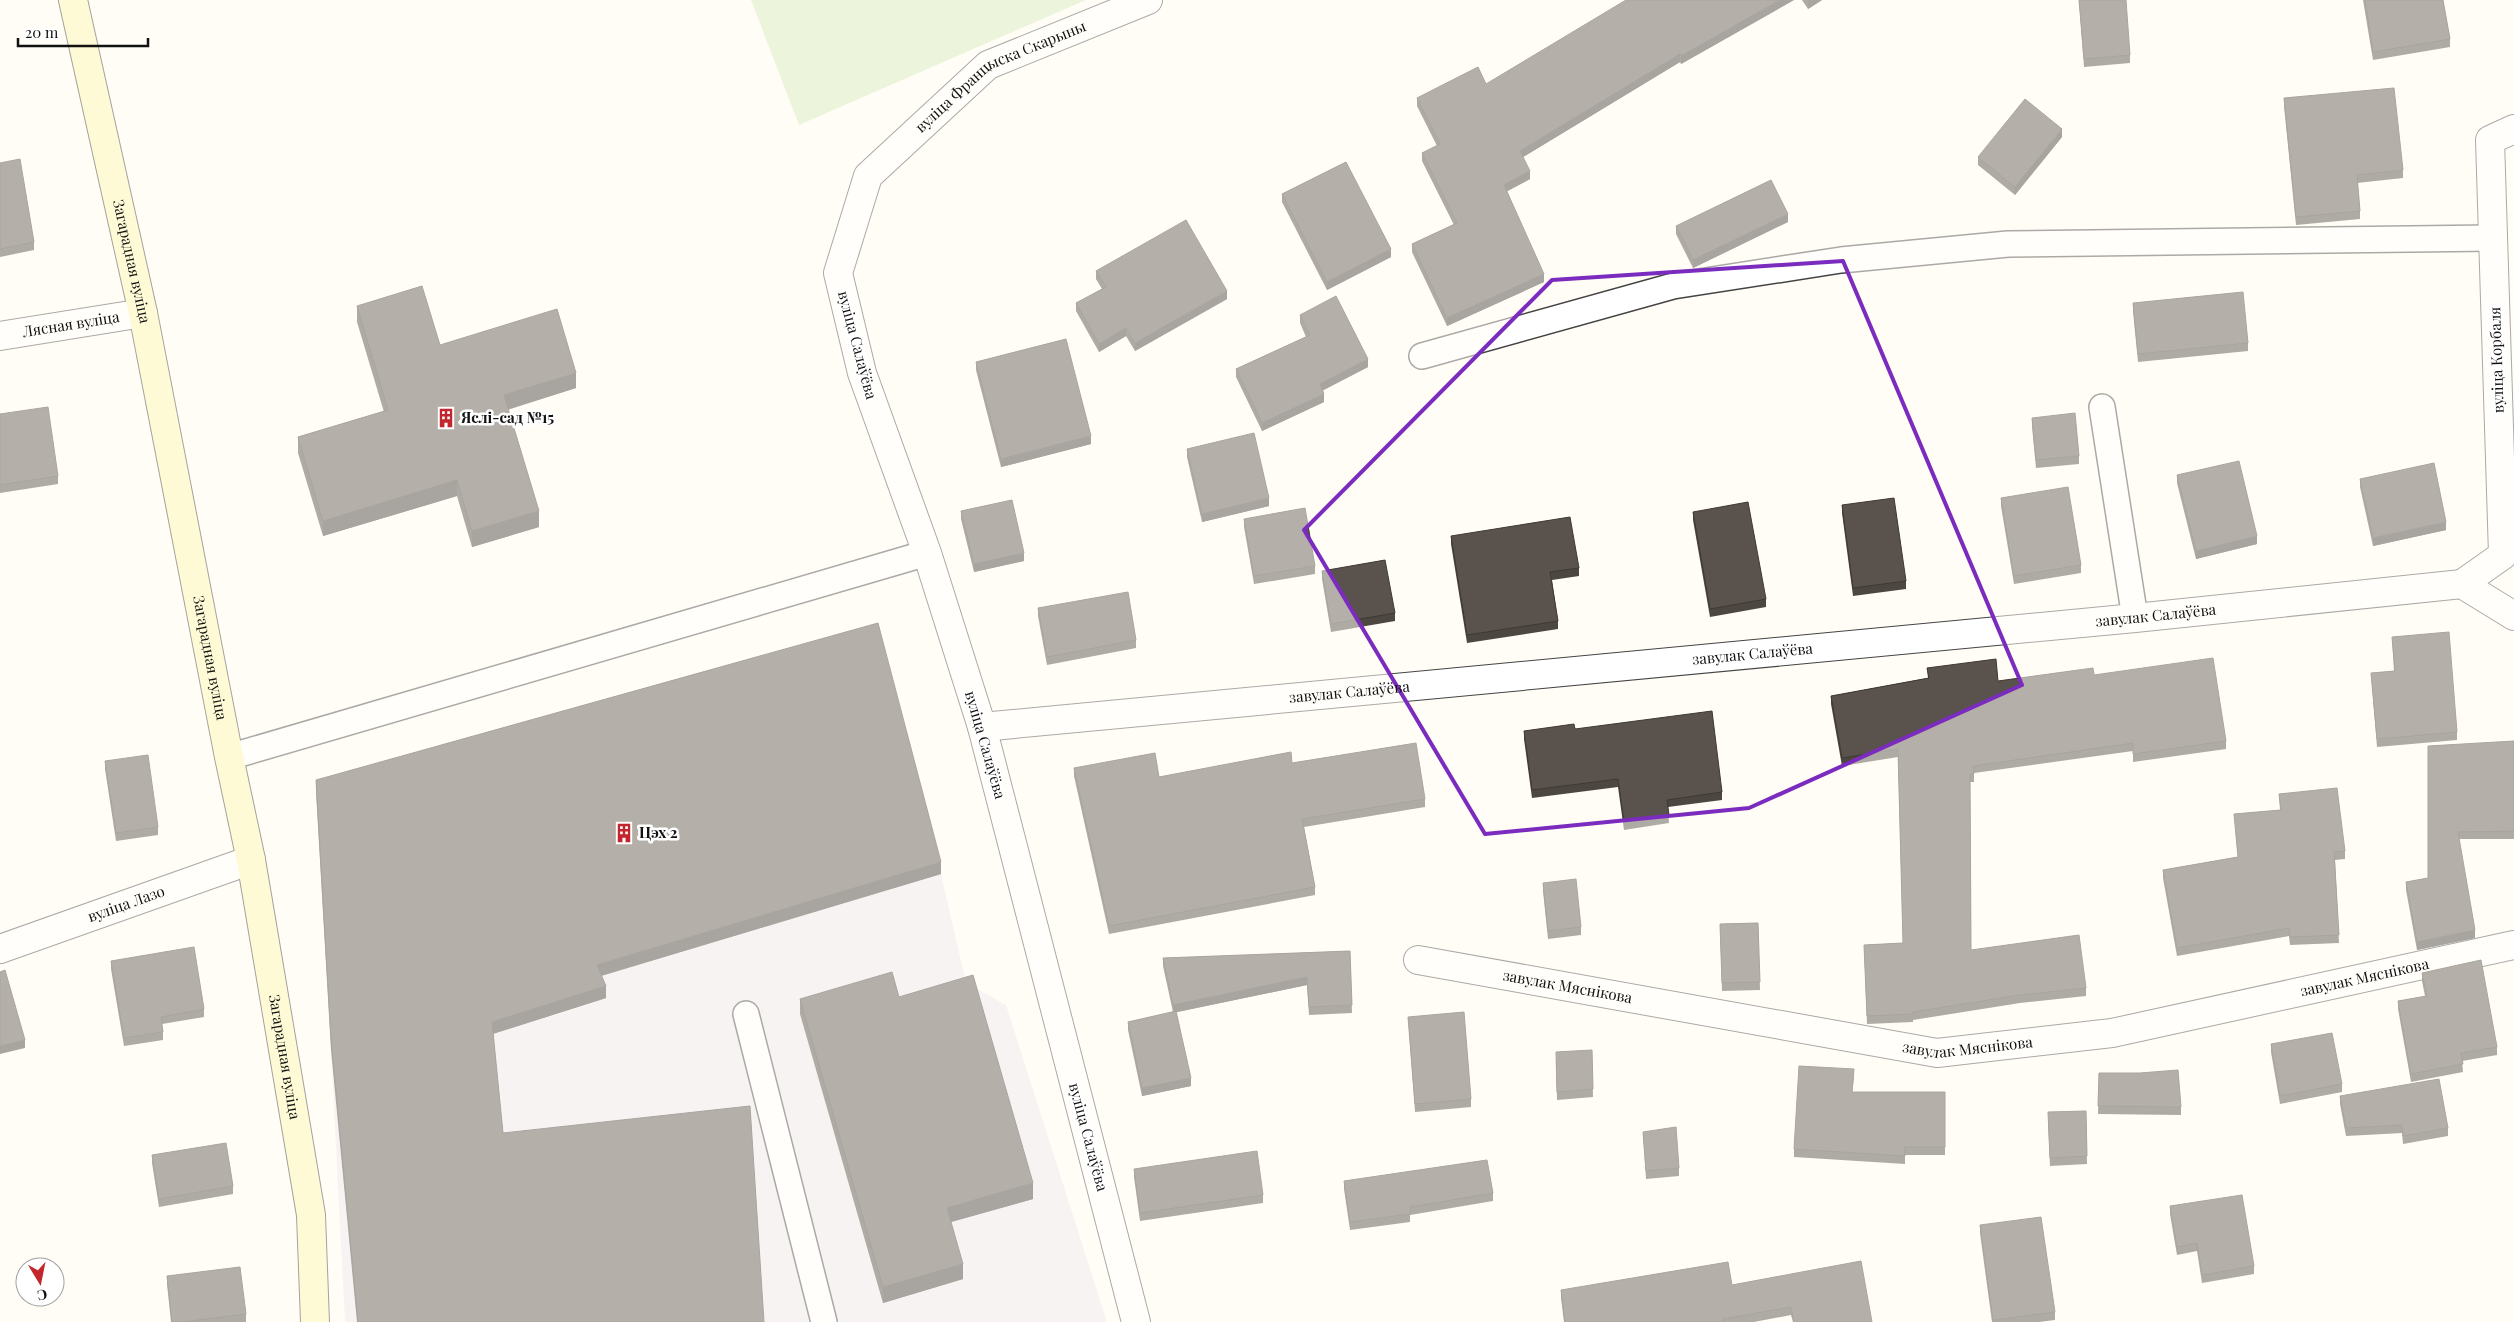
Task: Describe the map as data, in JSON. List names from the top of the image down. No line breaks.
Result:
{"streets":{"street":["вуліца Францыска Скарыны","Загарадная вуліца","Лясная вуліца","вуліца Салаўёва","вуліца Корбаля","завулак Салаўёва","вуліца Лазо","завулак Мяснікова"]},"crossings":[["вуліца Францыска Скарыны","вуліца Салаўёва"],["Загарадная вуліца","Лясная вуліца"],["Загарадная вуліца","вуліца Лазо"],["вуліца Салаўёва","завулак Салаўёва"],["вуліца Корбаля","завулак Салаўёва"]],"places":{"building":["Яслі-сад №15","Цэх 2"]},"scale_bar":"20 m","north":"bottom"}
